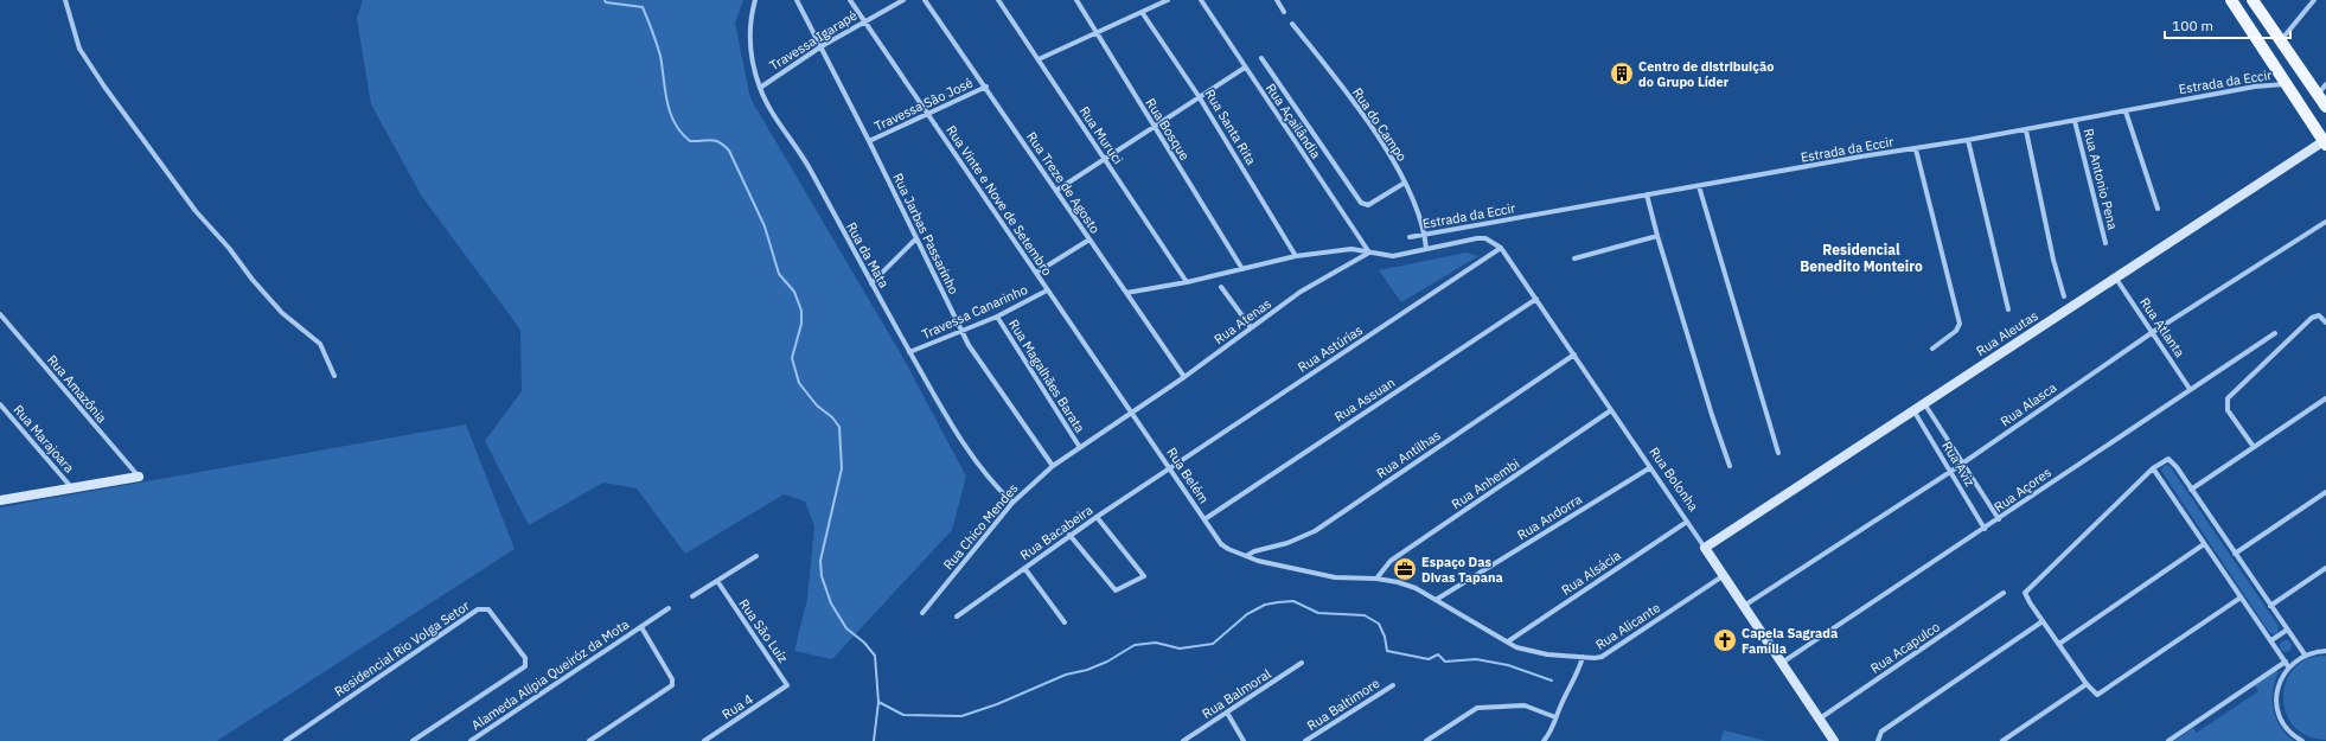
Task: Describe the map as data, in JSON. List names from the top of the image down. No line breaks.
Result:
{"streets":{"street":["Travessa Igarapé","Estrada da Eccir","Travessa São José","Rua Açailândia","Rua do Campo","Rua Santa Rita","Rua Bosque","Rua Muruci","Rua Antonio Pena","Rua Treze de Agosto","Rua Vinte e Nove de Setembro","Rua Jarbas Passarinho","Rua da Mata","Travessa Canarinho","Rua Atenas","Rua Atlanta","Rua Aleutas","Rua Astúrias","Rua Magalhães Barata","Rua Amazônia","Rua Assuan","Rua Alasca","Rua Marajoara","Rua Antilhas","Rua Aviz","Rua Belém","Rua Bolonha","Rua Anhembi","Rua Açores","Rua Andorra","Rua Chico Mendes","Rua Bacabeira","Rua Alsácia","Rua Alicante","Rua São Luíz","Rua Acapulco","Residencial Rio Volga Setor","Alameda Alípia Queiróz da Mota","Rua Balmoral","Rua Baltimore","Rua 4"]},"crossings":[["Travessa Igarapé","Rua Vinte e Nove de Setembro"],["Travessa Igarapé","Rua Jarbas Passarinho"],["Travessa Igarapé","Rua da Mata"],["Estrada da Eccir","Rua Açailândia"],["Estrada da Eccir","Rua do Campo"],["Estrada da Eccir","Rua Santa Rita"],["Estrada da Eccir","Rua Bosque"],["Estrada da Eccir","Rua Muruci"],["Estrada da Eccir","Rua Antonio Pena"],["Estrada da Eccir","Rua Treze de Agosto"],["Estrada da Eccir","Rua Atenas"],["Estrada da Eccir","Rua Bolonha"],["Travessa São José","Rua Treze de Agosto"],["Travessa São José","Rua Vinte e Nove de Setembro"],["Travessa São José","Rua Jarbas Passarinho"],["Rua Açailândia","Rua Atenas"],["Rua Treze de Agosto","Travessa Canarinho"],["Rua Treze de Agosto","Rua Atenas"],["Rua Vinte e Nove de Setembro","Travessa Canarinho"],["Rua Vinte e Nove de Setembro","Rua Atenas"],["Rua Vinte e Nove de Setembro","Rua Belém"],["Rua Vinte e Nove de Setembro","Rua Chico Mendes"],["Rua Jarbas Passarinho","Travessa Canarinho"],["Rua Jarbas Passarinho","Rua Chico Mendes"],["Rua da Mata","Travessa Canarinho"],["Rua da Mata","Rua Chico Mendes"],["Travessa Canarinho","Rua Magalhães Barata"],["Rua Atenas","Rua Belém"],["Rua Atenas","Rua Chico Mendes"],["Rua Atlanta","Rua Aleutas"],["Rua Atlanta","Rua Alasca"],["Rua Atlanta","Rua Açores"],["Rua Aleutas","Rua Aviz"],["Rua Aleutas","Rua Bolonha"],["Rua Astúrias","Rua Belém"],["Rua Astúrias","Rua Bolonha"],["Rua Astúrias","Rua Bacabeira"],["Rua Magalhães Barata","Rua Chico Mendes"],["Rua Assuan","Rua Belém"],["Rua Assuan","Rua Bolonha"],["Rua Alasca","Rua Aviz"],["Rua Alasca","Rua Bolonha"],["Rua Antilhas","Rua Belém"],["Rua Antilhas","Rua Bolonha"],["Rua Aviz","Rua Açores"],["Rua Belém","Rua Chico Mendes"],["Rua Belém","Rua Bacabeira"],["Rua Bolonha","Rua Anhembi"],["Rua Bolonha","Rua Açores"],["Rua Bolonha","Rua Andorra"],["Rua Bolonha","Rua Alsácia"],["Rua Bolonha","Rua Alicante"],["Rua Bolonha","Rua Acapulco"],["Rua Alsácia","Rua Alicante"],["Rua São Luíz","Rua 4"]],"districts":["Residencial Benedito Monteiro"],"places":{"building":["Centro de distribuição do Grupo Líder"],"office":["Espaço Das Divas Tapana"],"church":["Capela Sagrada Família"]},"scale_bar":"100 m"}
